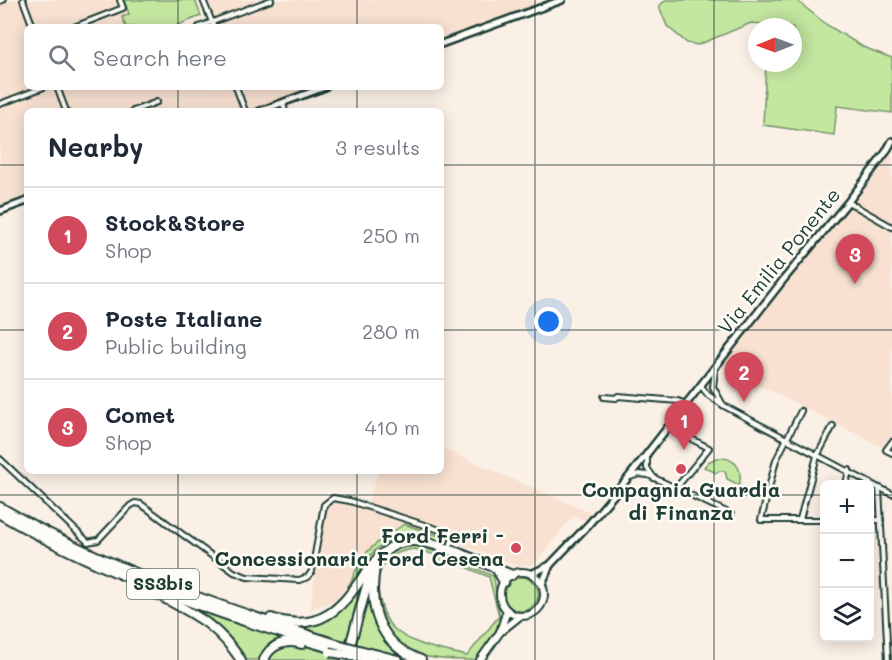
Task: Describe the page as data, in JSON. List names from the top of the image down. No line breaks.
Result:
{"streets":{"highway":["SS3bis"],"main road":["Via Emilia Ponente"]},"places":["Compagnia Guardia di Finanza","Ford Ferri - Concessionaria Ford Cesena"],"north":"left","page":{"search":"Search here","heading":["Nearby","3 results"],"list":[{"mark":"1","name":"Stock&Store","note":"Shop","value":"250 m"},{"mark":"2","name":"Poste Italiane","note":"Public building","value":"280 m"},{"mark":"3","name":"Comet","note":"Shop","value":"410 m"}],"pins":["3","2","1"],"map_buttons":["+","−"]}}
